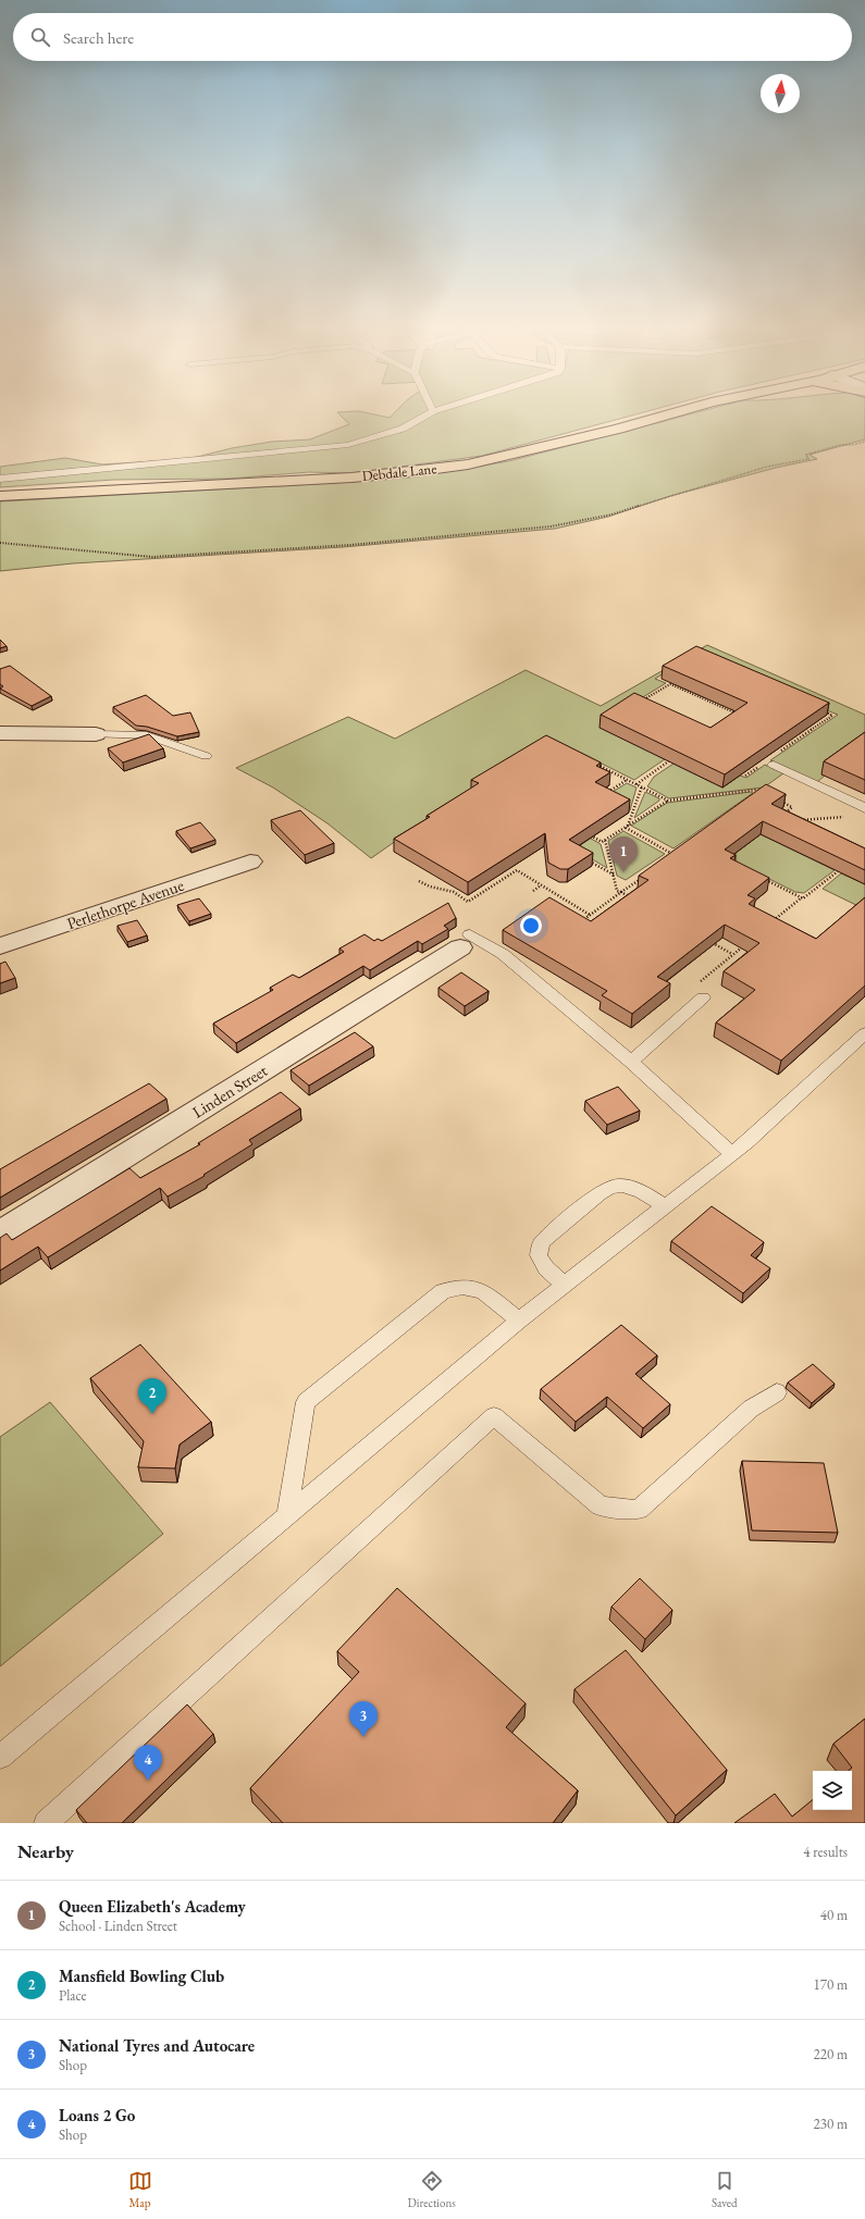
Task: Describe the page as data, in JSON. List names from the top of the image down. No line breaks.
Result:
{"streets":{"main road":["Debdale Lane"],"street":["Perlethorpe Avenue","Linden Street"]},"north":"top","page":{"search":"Search here","pins":["1","2","3","4"],"heading":["Nearby","4 results"],"list":[{"mark":"1","name":"Queen Elizabeth's Academy","note":"School · Linden Street","value":"40 m"},{"mark":"2","name":"Mansfield Bowling Club","note":"Place","value":"170 m"},{"mark":"3","name":"National Tyres and Autocare","note":"Shop","value":"220 m"},{"mark":"4","name":"Loans 2 Go","note":"Shop","value":"230 m"}],"nav":["Map","Directions","Saved"]}}
